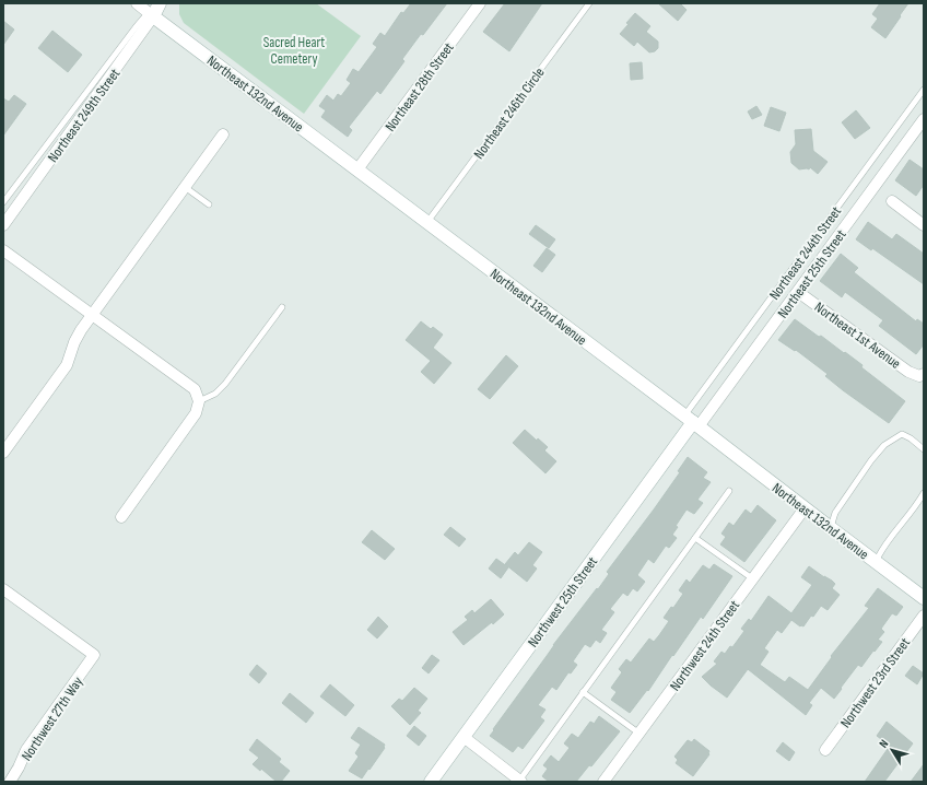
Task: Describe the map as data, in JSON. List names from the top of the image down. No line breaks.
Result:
{"streets":{"street":["Northeast 28th Street","Northeast 132nd Avenue","Northeast 249th Street","Northeast 25th Street","Northeast 1st Avenue","Northwest 25th Street","Northwest 24th Street","Northwest 23rd Street","Northwest 27th Way"],"lane":["Northeast 246th Circle","Northeast 244th Street"]},"crossings":[["Northeast 28th Street","Northeast 132nd Avenue"],["Northeast 132nd Avenue","Northeast 246th Circle"],["Northeast 132nd Avenue","Northeast 249th Street"],["Northeast 132nd Avenue","Northeast 244th Street"],["Northeast 132nd Avenue","Northeast 25th Street"],["Northeast 132nd Avenue","Northwest 25th Street"],["Northeast 132nd Avenue","Northwest 24th Street"],["Northeast 244th Street","Northeast 25th Street"],["Northeast 244th Street","Northwest 25th Street"],["Northeast 25th Street","Northeast 1st Avenue"],["Northeast 25th Street","Northwest 25th Street"]],"parks":["Sacred Heart Cemetery"],"north":"top left"}
